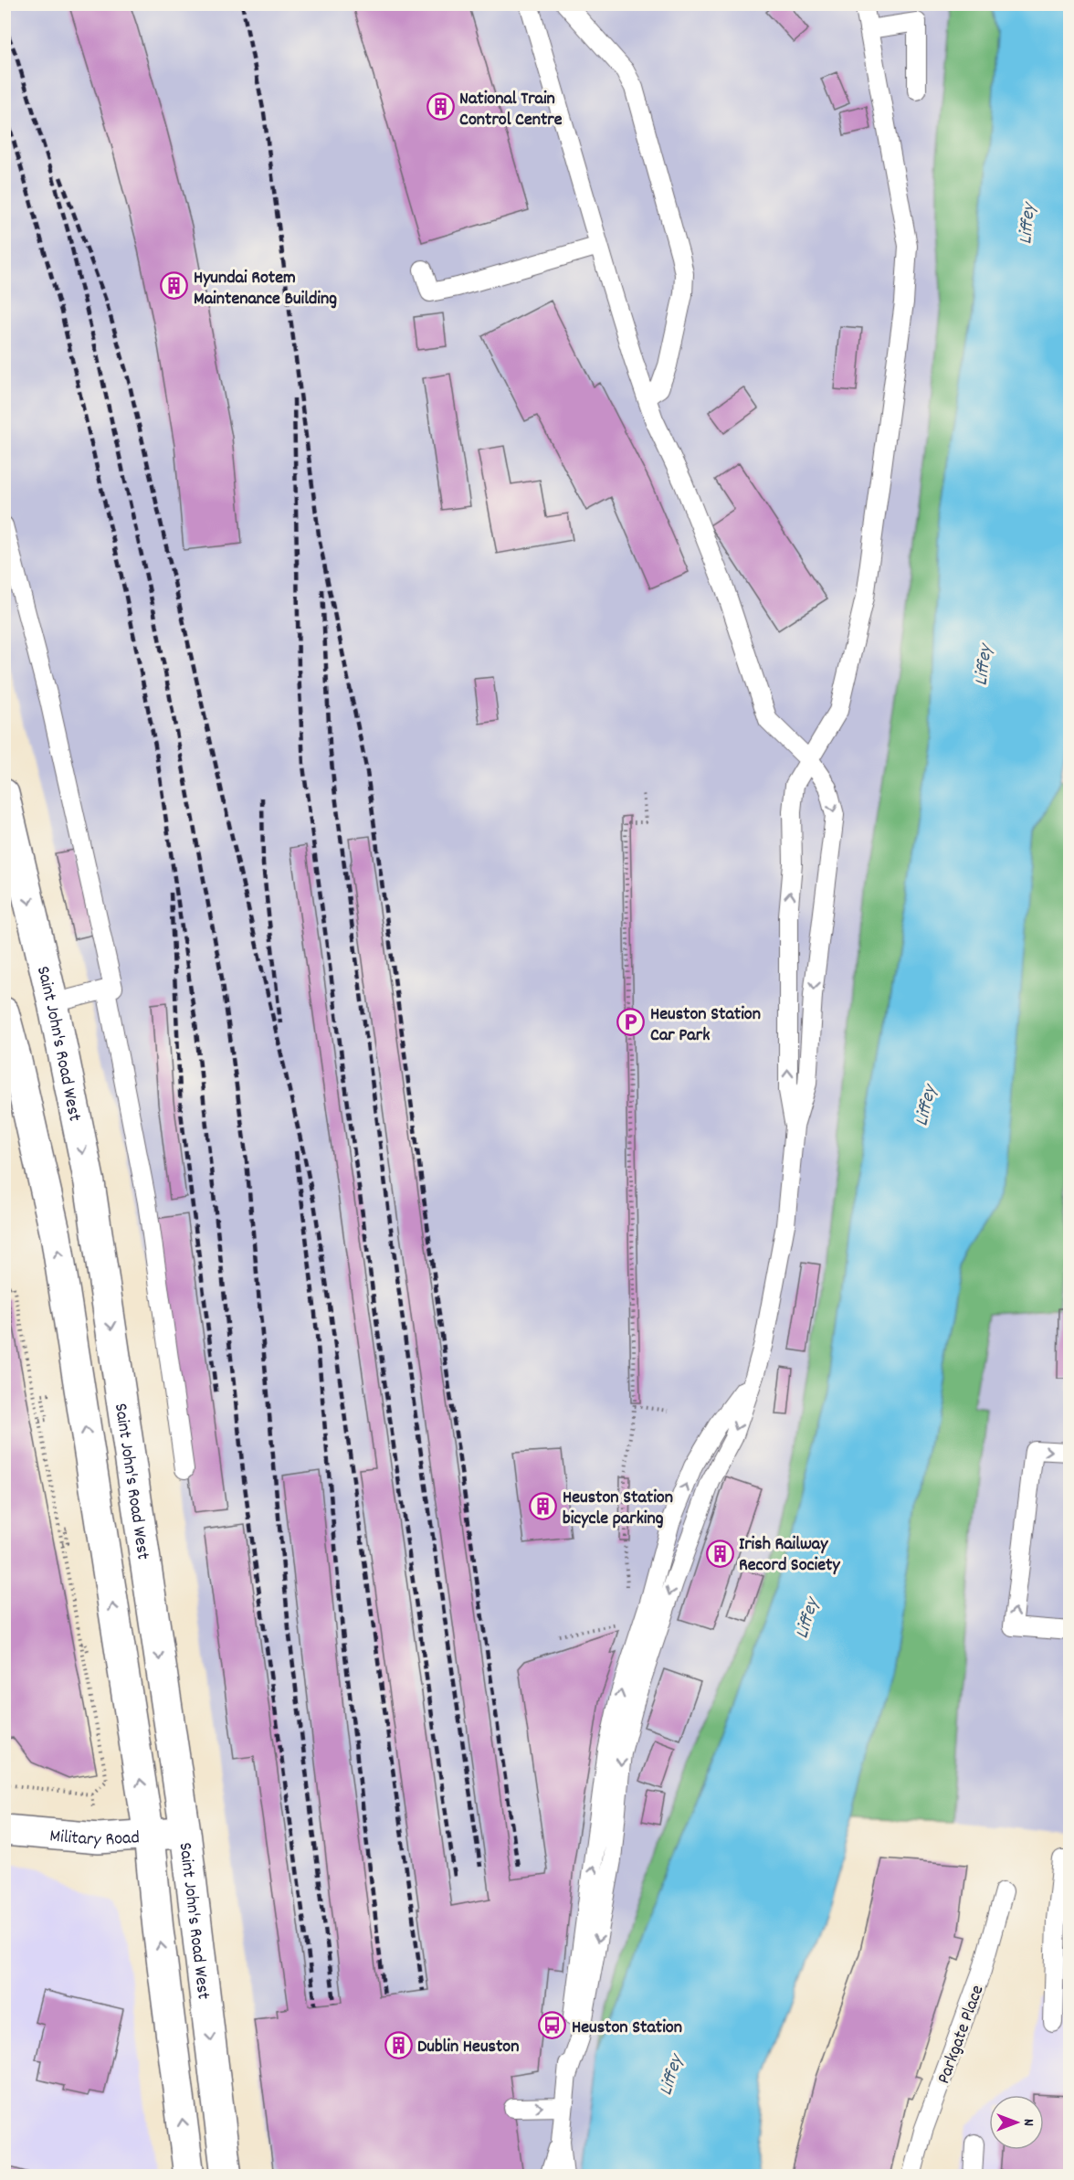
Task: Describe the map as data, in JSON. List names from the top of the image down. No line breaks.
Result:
{"streets":{"main road":["Saint John's Road West","Military Road"],"lane":["Parkgate Place"]},"crossings":[["Saint John's Road West","Military Road"]],"water":["Liffey"],"places":{"building":["National Train Control Centre","Hyundai Rotem Maintenance Building","Heuston Station bicycle parking","Irish Railway Record Society","Dublin Heuston"],"parking":["Heuston Station Car Park"],"bus stop":["Heuston Station"]},"north":"right"}
